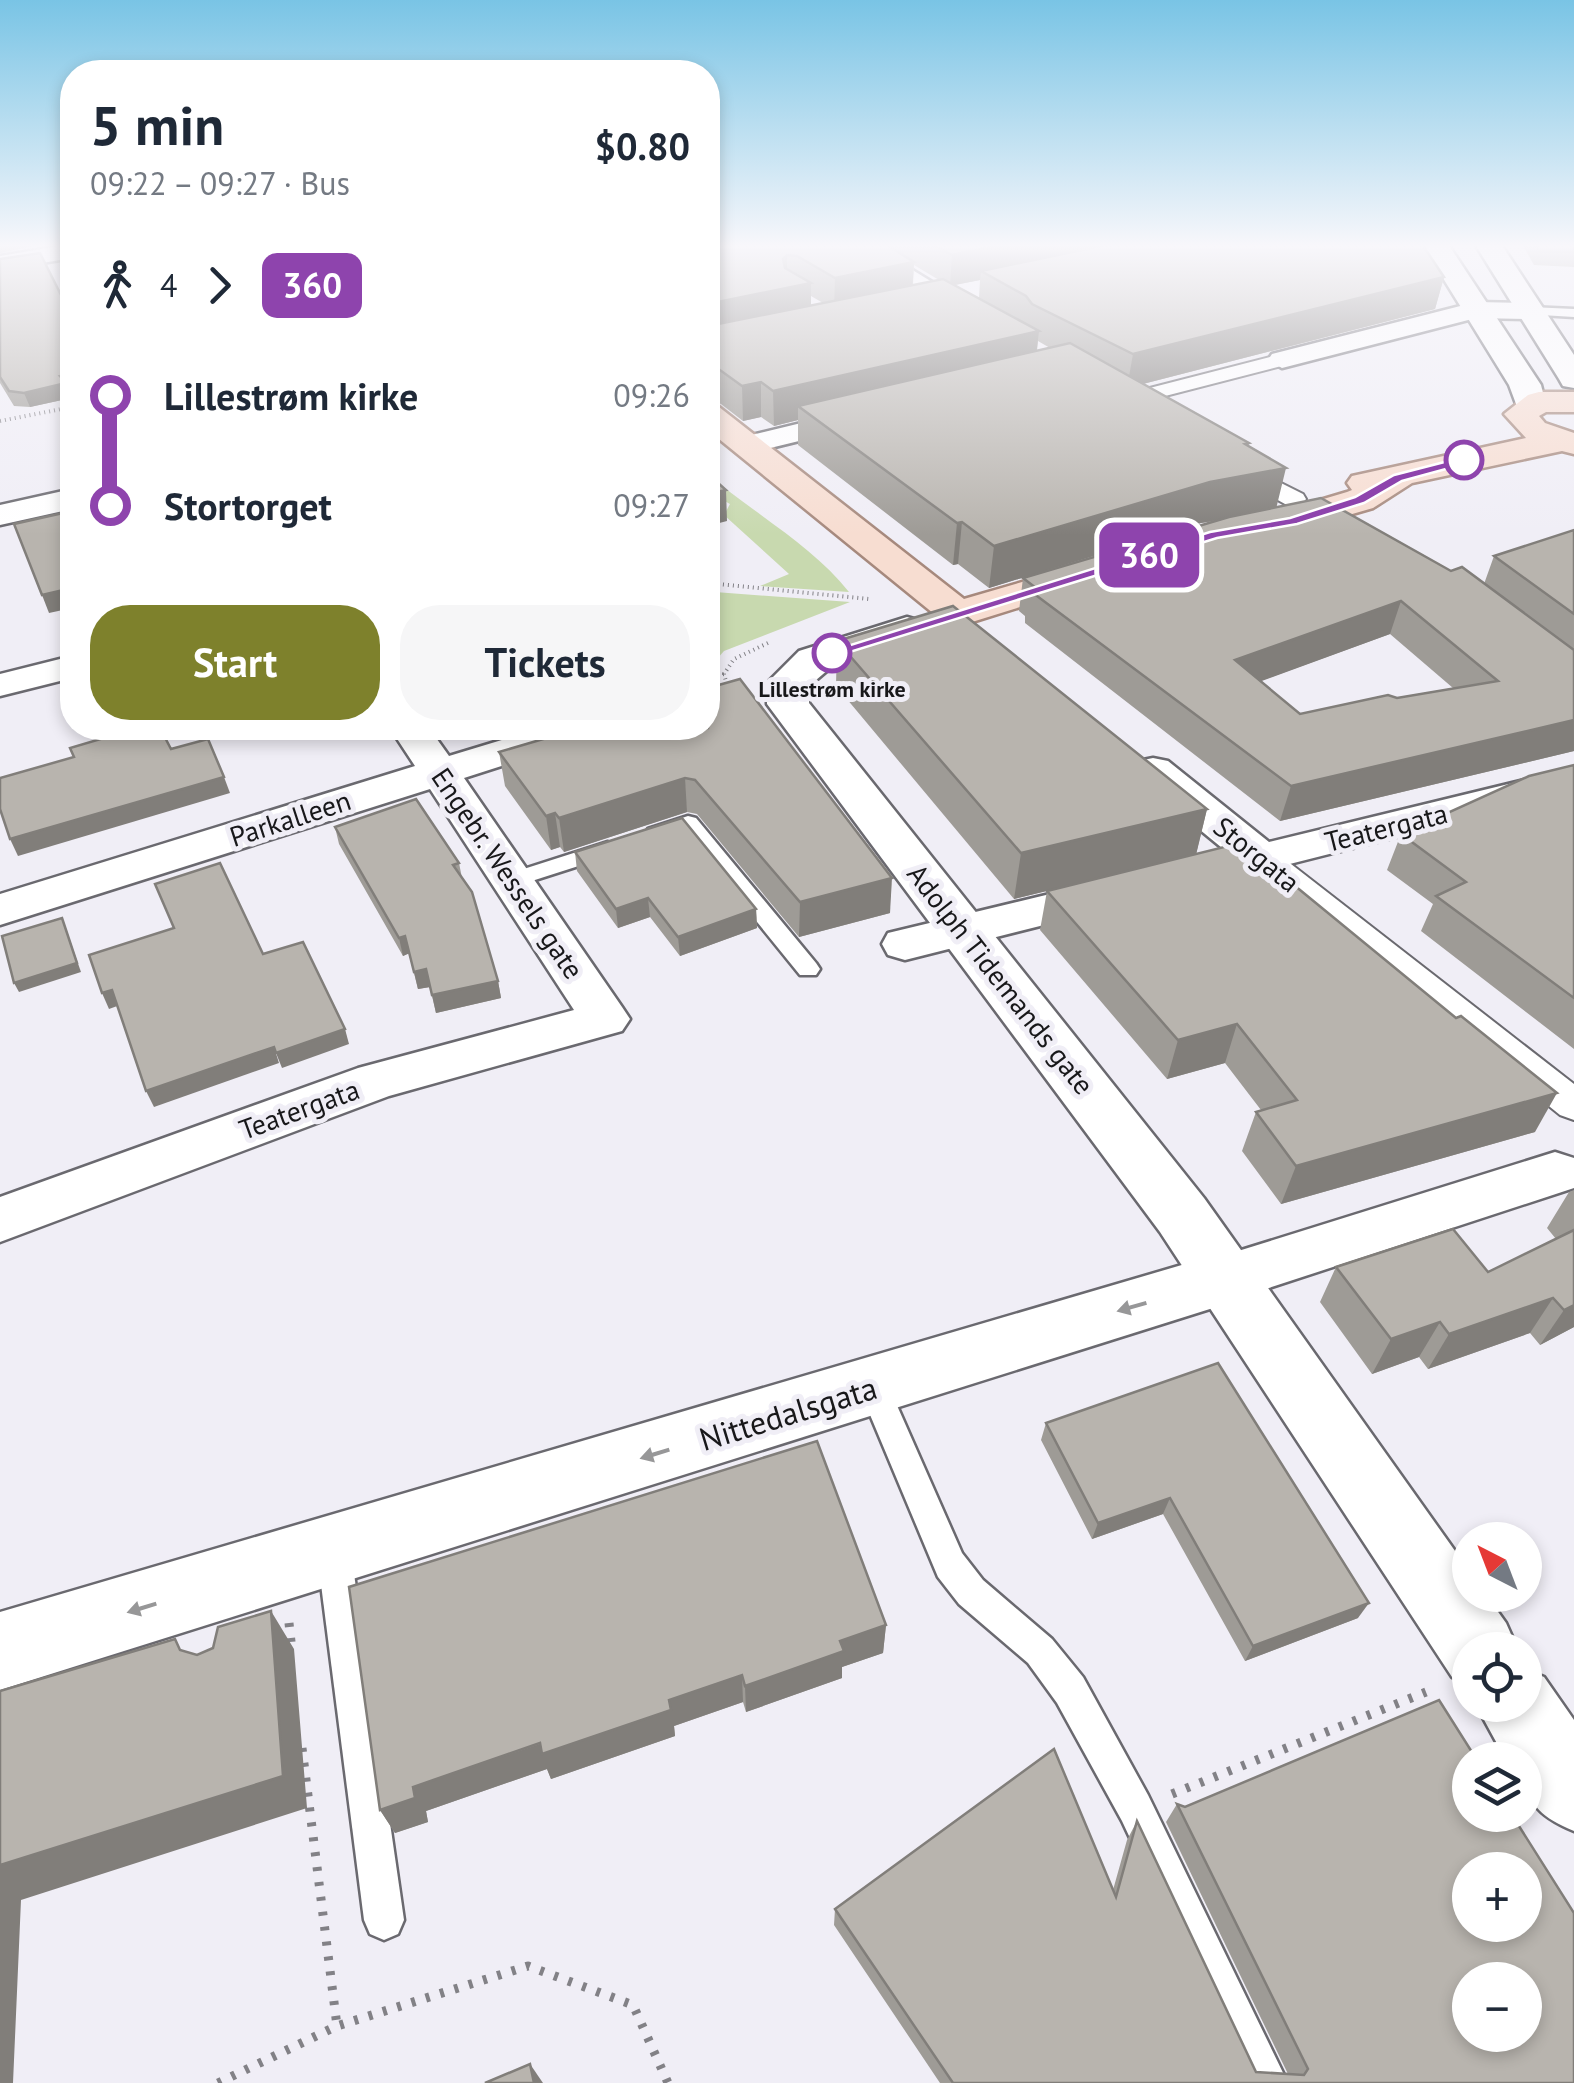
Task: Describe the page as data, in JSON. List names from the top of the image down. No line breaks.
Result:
{"streets":{"main road":["Adolph Tidemands gate"],"street":["Parkalleen","Teatergata","Storgata","Engebr. Wessels gate","Nittedalsgata"]},"crossings":[["Parkalleen","Engebr. Wessels gate"],["Teatergata","Storgata"],["Teatergata","Engebr. Wessels gate"],["Teatergata","Adolph Tidemands gate"],["Adolph Tidemands gate","Nittedalsgata"]],"one_way":["Nittedalsgata"],"places":["Lillestrøm kirke"],"lines":["bus line 360"],"north":"top left","page":{"on_map":"360","heading":["5 min","09:22 – 09:27 · Bus","$0.80"],"legs":["4","360"],"list":[{"name":"Lillestrøm kirke","value":"09:26"},{"name":"Stortorget","value":"09:27"}],"buttons":["Start","Tickets"],"map_buttons":["+","−"]}}
